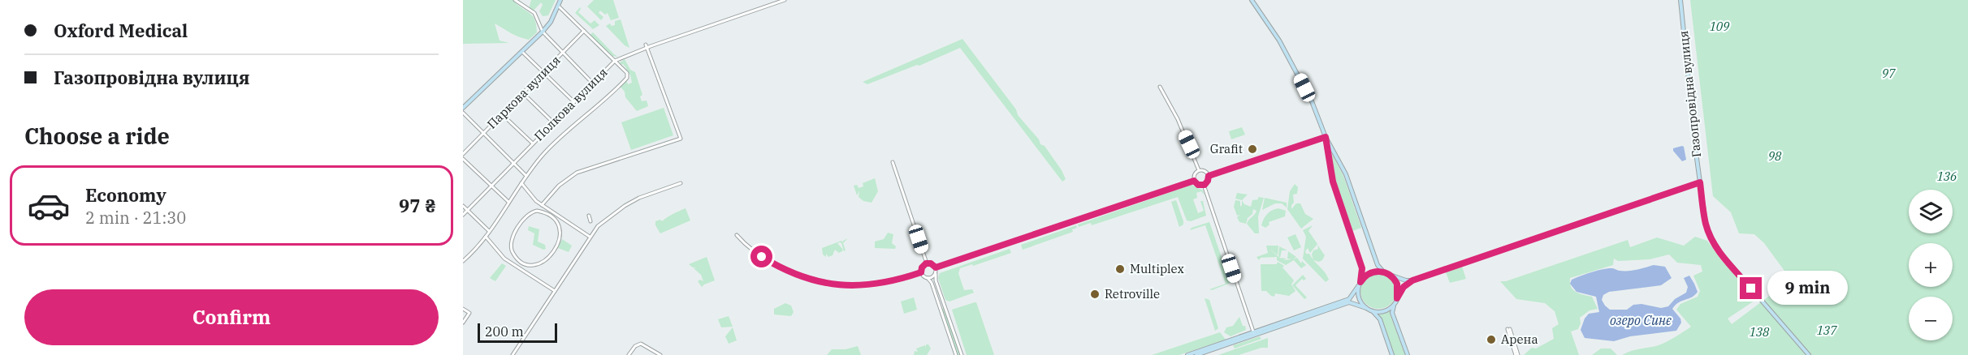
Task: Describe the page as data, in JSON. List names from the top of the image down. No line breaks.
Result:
{"streets":{"main road":["Газопровідна вулиця"],"street":["Паркова вулиця","Полкова вулиця"]},"water":["озеро Синє"],"parks":["109","97","98","136","137","138"],"places":["Grafit","Multiplex","Retroville","Арена"],"scale_bar":"200 m","page":{"banner":["Oxford Medical","Газопровідна вулиця"],"heading":"Choose a ride","list":[{"name":"Economy","note":"2 min · 21:30","value":"97 ₴"}],"map_buttons":["+","−"],"bubble":"9 min","buttons":"Confirm","scale":"200 m"}}
